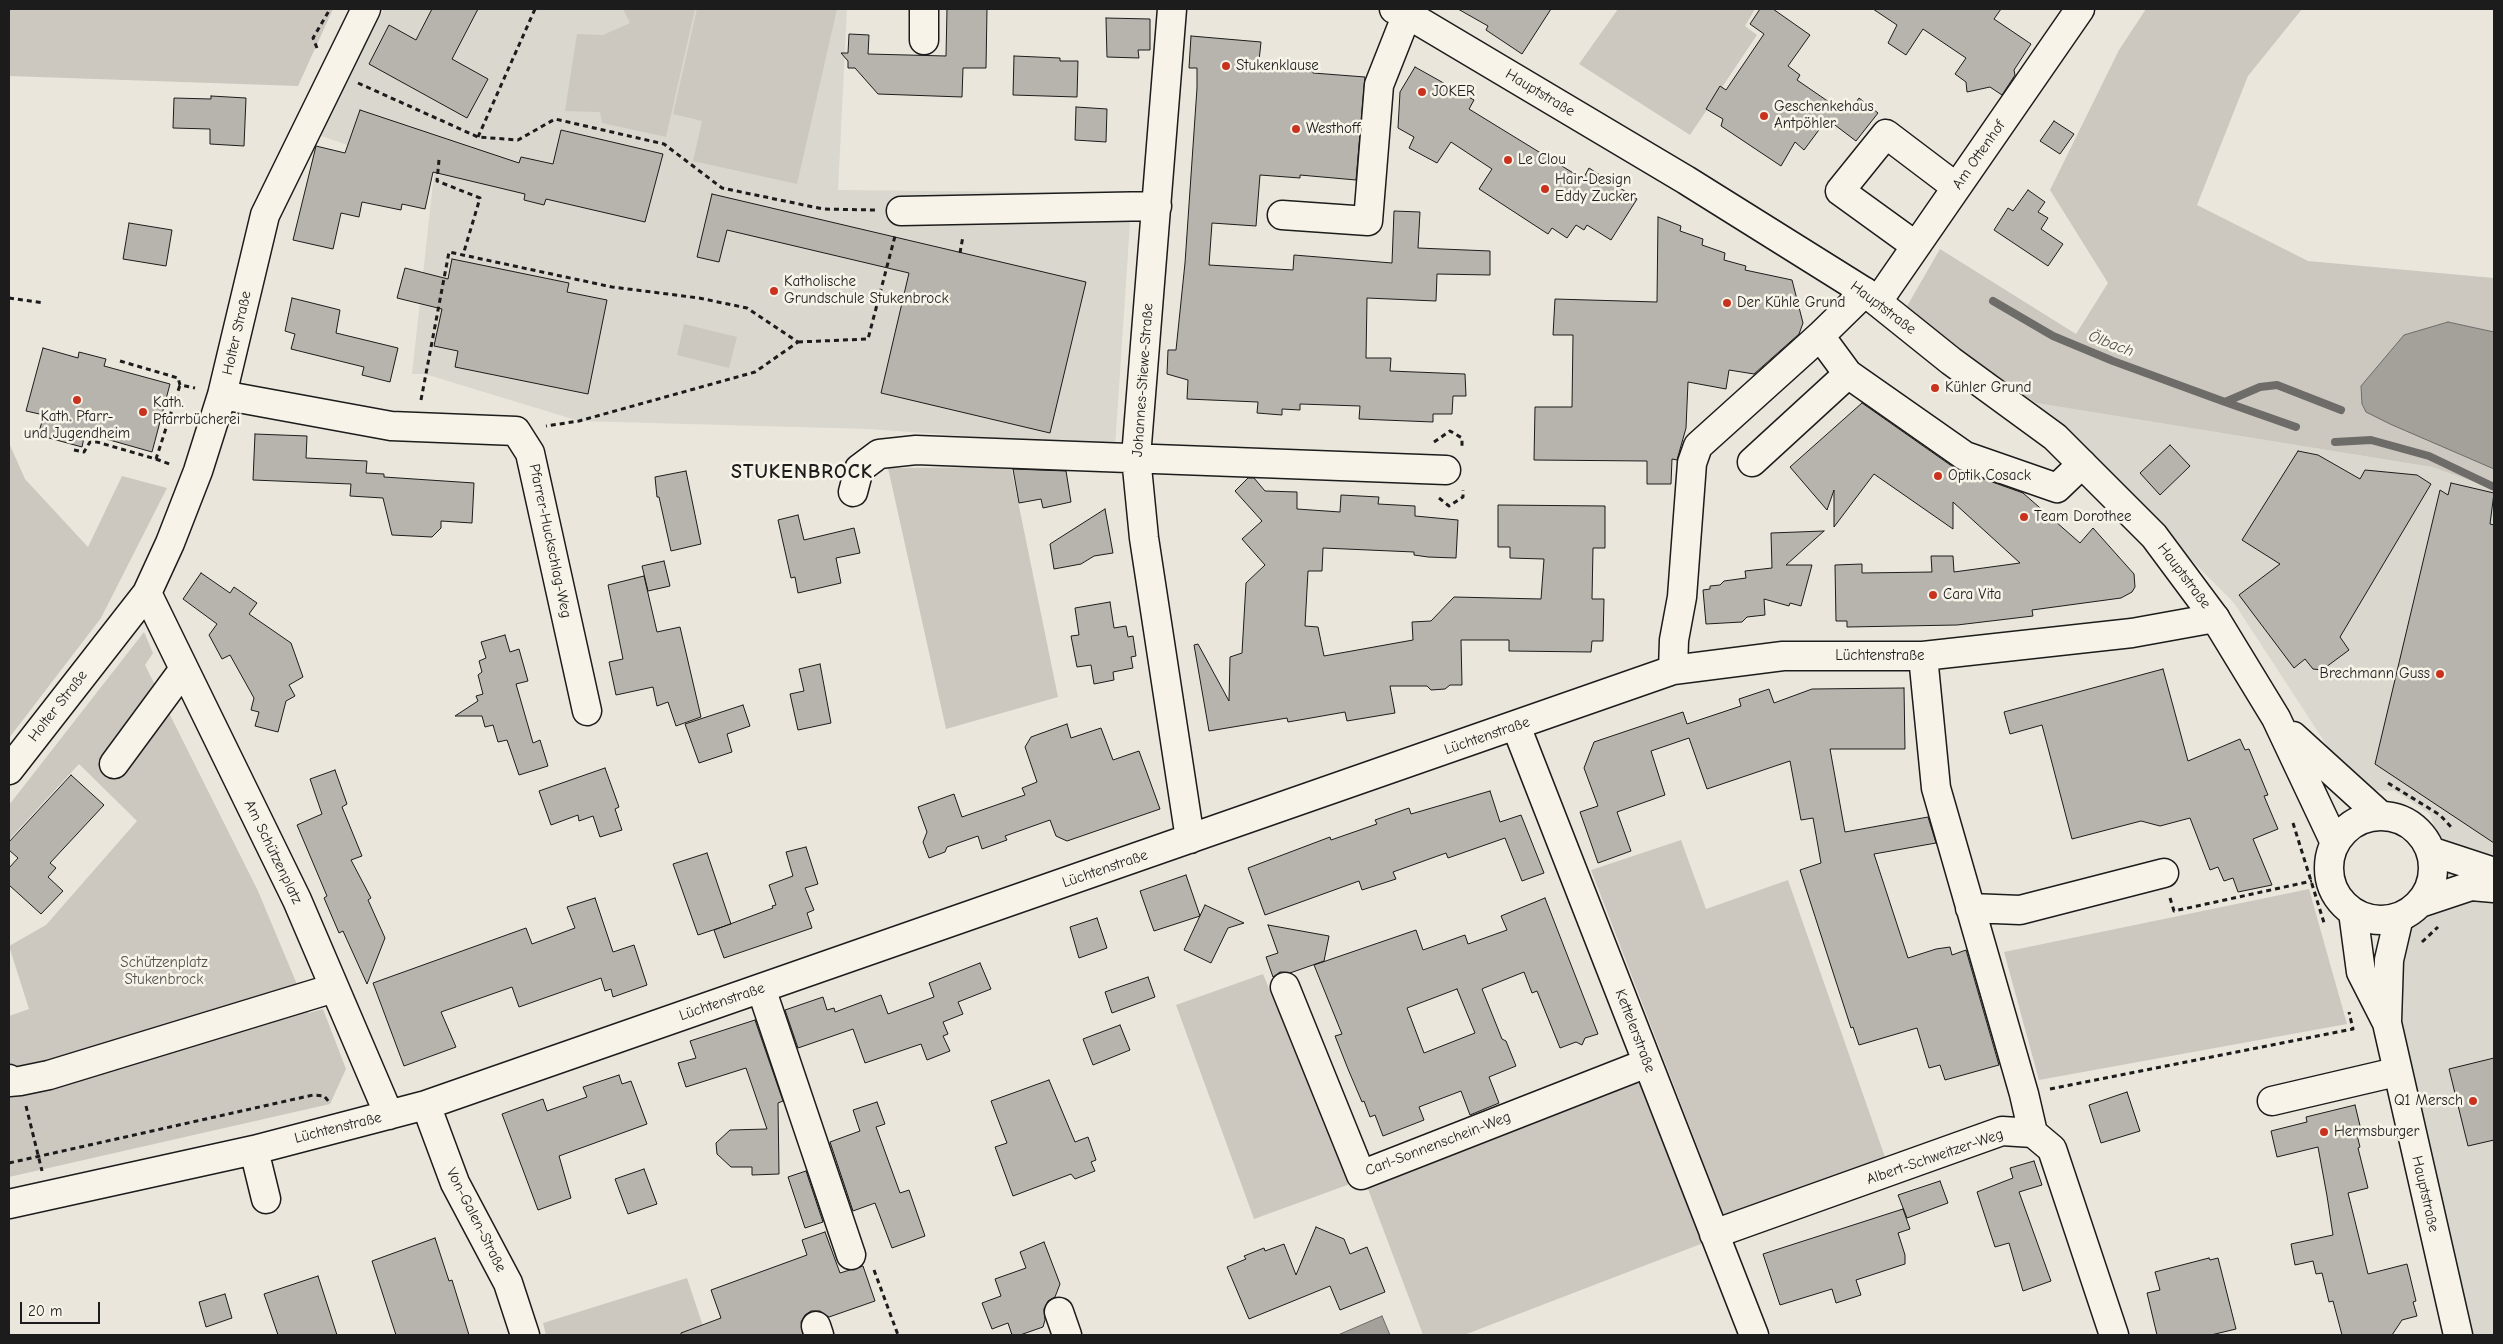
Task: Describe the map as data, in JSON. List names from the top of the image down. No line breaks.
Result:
{"streets":{"street":["Hauptstraße","Am Ottenhof","Holter Straße","Johannes-Stiewe-Straße","Pfarrer-Huckschlag-Weg","Lüchtenstraße","Am Schützenplatz","Kettelerstraße","Carl-Sonnenschein-Weg","Albert-Schweitzer-Weg","Von-Galen-Straße"]},"crossings":[["Hauptstraße","Am Ottenhof"],["Hauptstraße","Lüchtenstraße"],["Am Ottenhof","Lüchtenstraße"],["Holter Straße","Am Schützenplatz"],["Johannes-Stiewe-Straße","Lüchtenstraße"],["Lüchtenstraße","Am Schützenplatz"],["Lüchtenstraße","Kettelerstraße"],["Lüchtenstraße","Von-Galen-Straße"],["Kettelerstraße","Carl-Sonnenschein-Weg"],["Kettelerstraße","Albert-Schweitzer-Weg"]],"districts":["STUKENBROCK"],"water":["Ölbach"],"parks":["Schützenplatz Stukenbrock"],"places":["Stukenklause","JOKER","Geschenkehaus Antpöhler","Westhoff","Le Clou","Hair-Design Eddy Zucker","Katholische Grundschule Stukenbrock","Der Kühle Grund","Kühler Grund","Kath. Pfarr- und Jugendheim","Kath. Pfarrbücherei","Optik Cosack","Team Dorothee","Cara Vita","Brechmann Guss","Q1 Mersch","Hermsburger"],"scale_bar":"20 m"}
